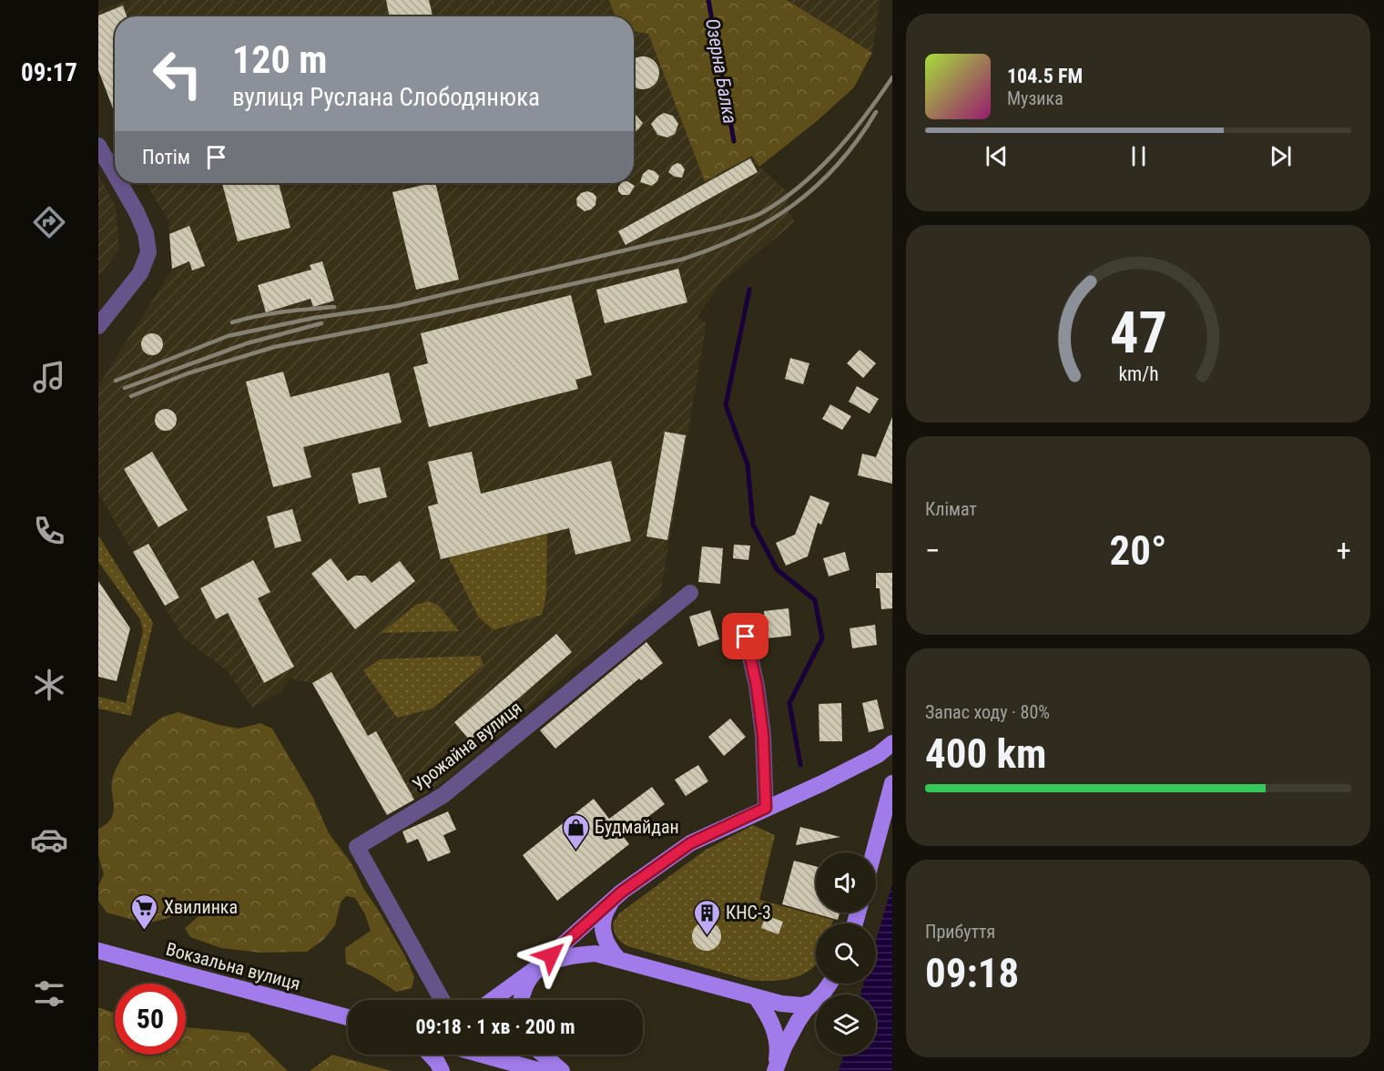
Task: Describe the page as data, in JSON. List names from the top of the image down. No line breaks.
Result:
{"streets":{"main road":["Вокзальна вулиця"],"street":["Урожайна вулиця"]},"water":["Озерна Балка"],"places":{"shop":["Будмайдан"],"supermarket":["Хвилинка"],"building":["КНС-3"]},"page":{"tabs":"09:17","turn":["120 m","вулиця Руслана Слободянюка"],"song":["104.5 FM","Музика"],"then":"Потім","tile":["Клімат",["Запас ходу · 80%","400 km"],["Прибуття","09:18"]],"heat":["−","20°","+"],"limit":"50","trip":"09:18 · 1 хв · 200 m","gauge":["47","km/h"]}}
